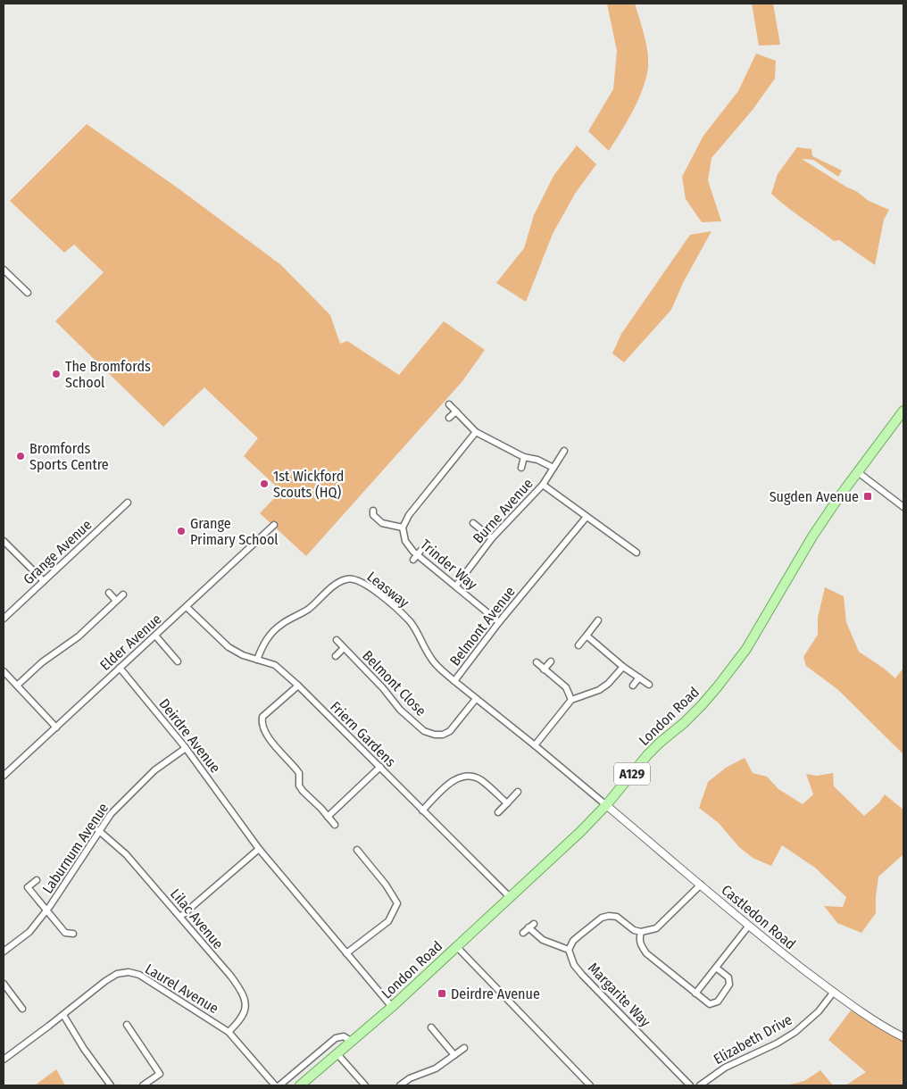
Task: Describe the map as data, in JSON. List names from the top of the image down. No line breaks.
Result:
{"streets":{"main road":["London Road","A129"],"street":["Burne Avenue","Grange Avenue","Trinder Way","Leasway","Belmont Avenue","Elder Avenue","Belmont Close","Friern Gardens","Deirdre Avenue","Laburnum Avenue","Castledon Road","Lilac Avenue","Laurel Avenue","Margarite Way","Elizabeth Drive"]},"crossings":[["Burne Avenue","Trinder Way"],["Trinder Way","Belmont Avenue"],["Leasway","Belmont Avenue"],["Leasway","Friern Gardens"],["Belmont Avenue","Belmont Close"],["Belmont Avenue","London Road"],["Belmont Avenue","Castledon Road"],["Elder Avenue","Friern Gardens"],["Elder Avenue","Deirdre Avenue"],["London Road","Friern Gardens"],["London Road","Deirdre Avenue"],["London Road","Castledon Road"],["Deirdre Avenue","Laburnum Avenue"],["Laburnum Avenue","Lilac Avenue"],["Castledon Road","Elizabeth Drive"],["Lilac Avenue","Laurel Avenue"]],"places":{"other":["The Bromfords School","Bromfords Sports Centre","1st Wickford Scouts (HQ)","Grange Primary School"],"transit":["Sugden Avenue","Deirdre Avenue"]}}
